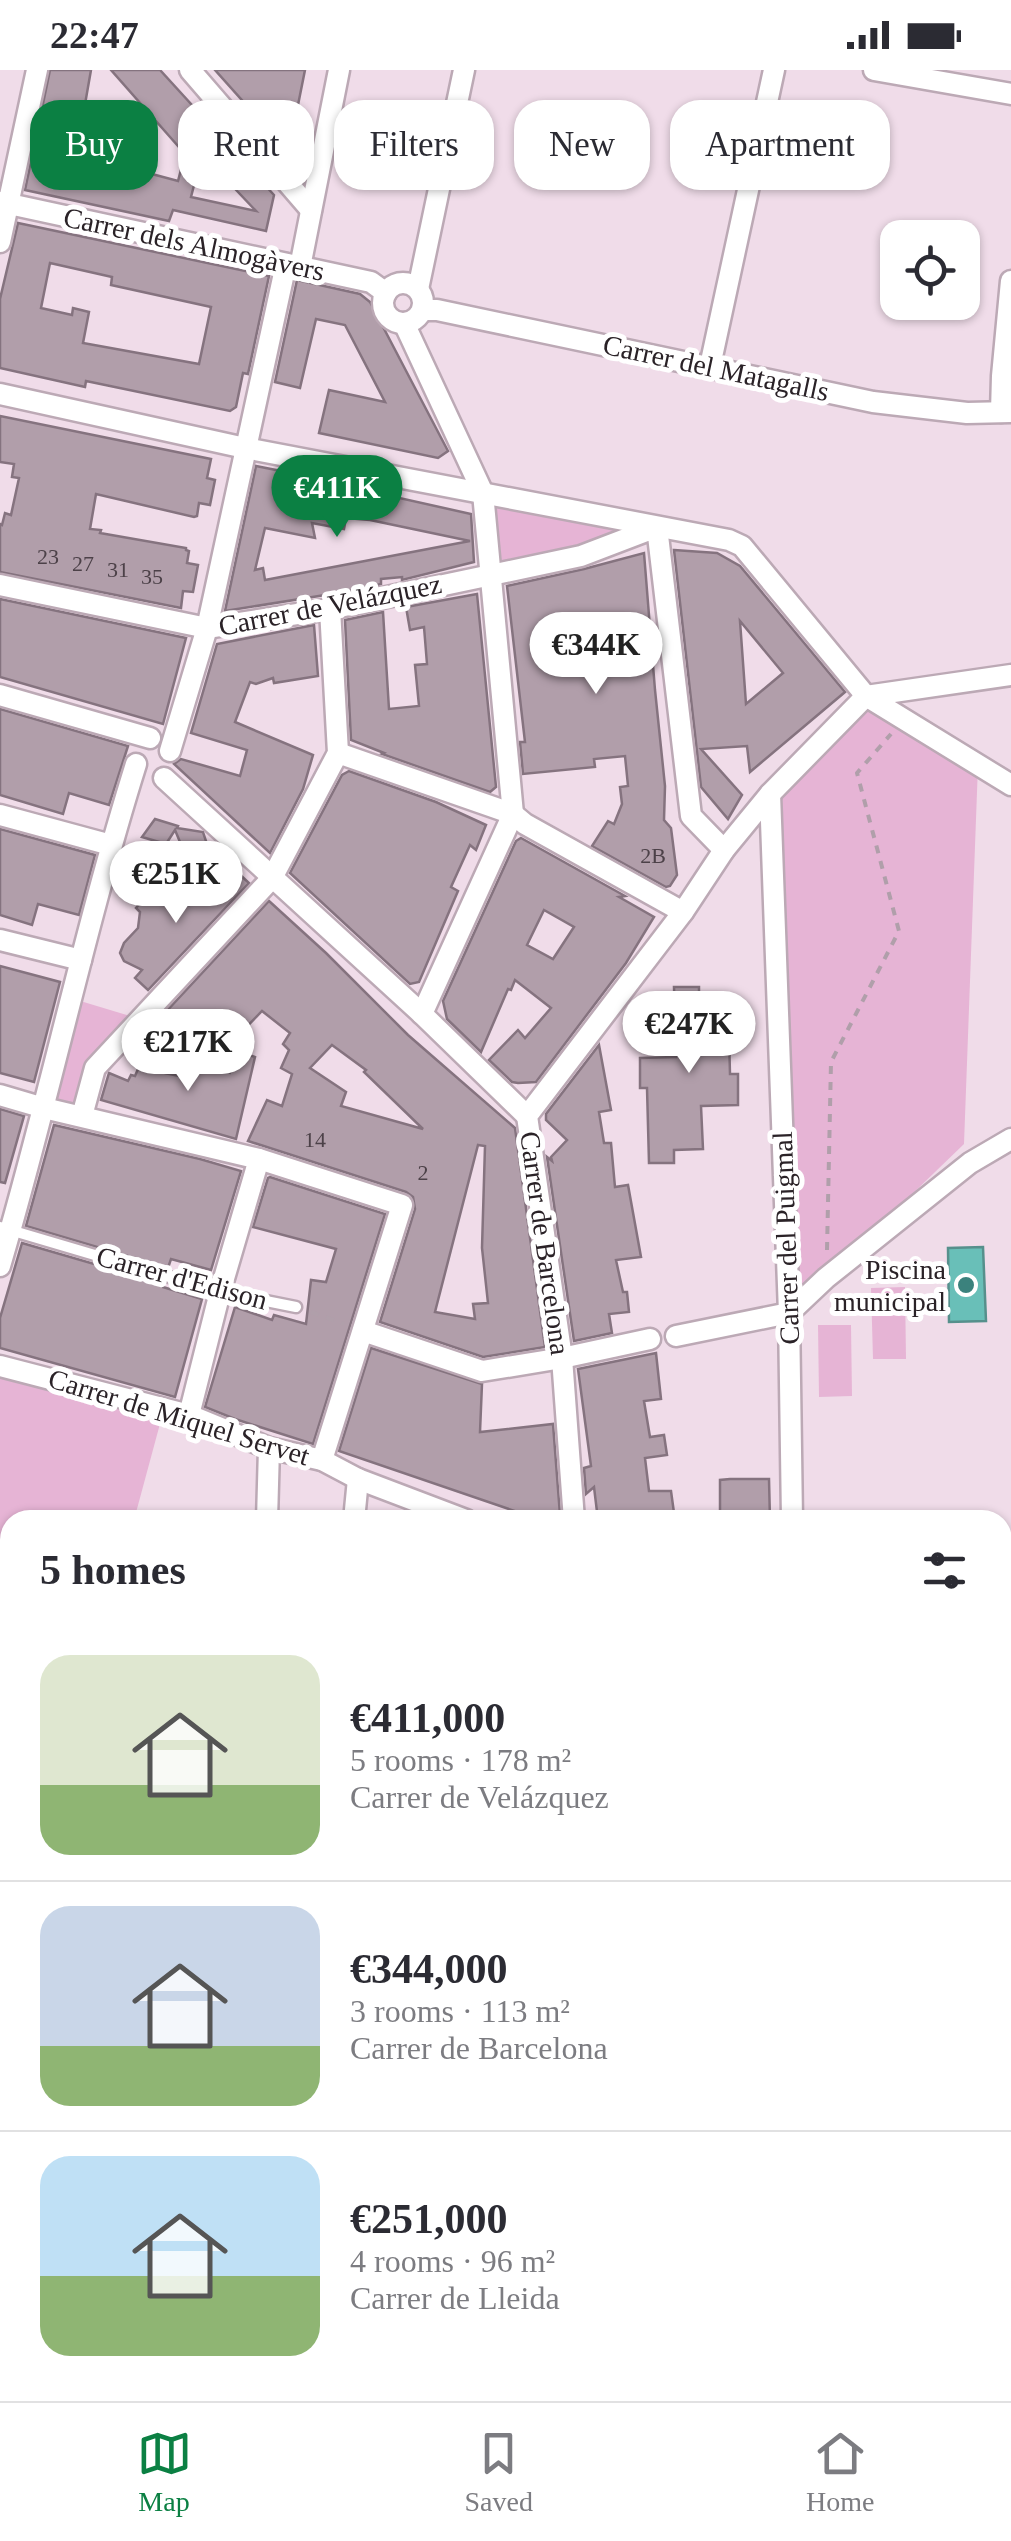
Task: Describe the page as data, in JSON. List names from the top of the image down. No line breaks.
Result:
{"streets":{"street":["Carrer dels Almogàvers","Carrer del Matagalls","Carrer de Velázquez","Carrer del Puigmal","Carrer de Barcelona","Carrer de Miquel Servet"],"lane":["Carrer d'Edison"]},"crossings":[["Carrer dels Almogàvers","Carrer del Matagalls"],["Carrer del Puigmal","Carrer de Barcelona"]],"places":["Piscina municipal"],"house_numbers":["23","27","31","35","2B","14","2"],"page":{"status":"22:47","chip":["Buy","Rent","Filters","New","Apartment"],"price":["€411K","€344K","€251K","€247K","€217K"],"heading":"5 homes","list":[{"name":"€411,000","note":"5 rooms · 178 m² · Carrer de Velázquez"},{"name":"€344,000","note":"3 rooms · 113 m² · Carrer de Barcelona"},{"name":"€251,000","note":"4 rooms · 96 m² · Carrer de Lleida"}],"tabs":["Map","Saved","Home"]}}
